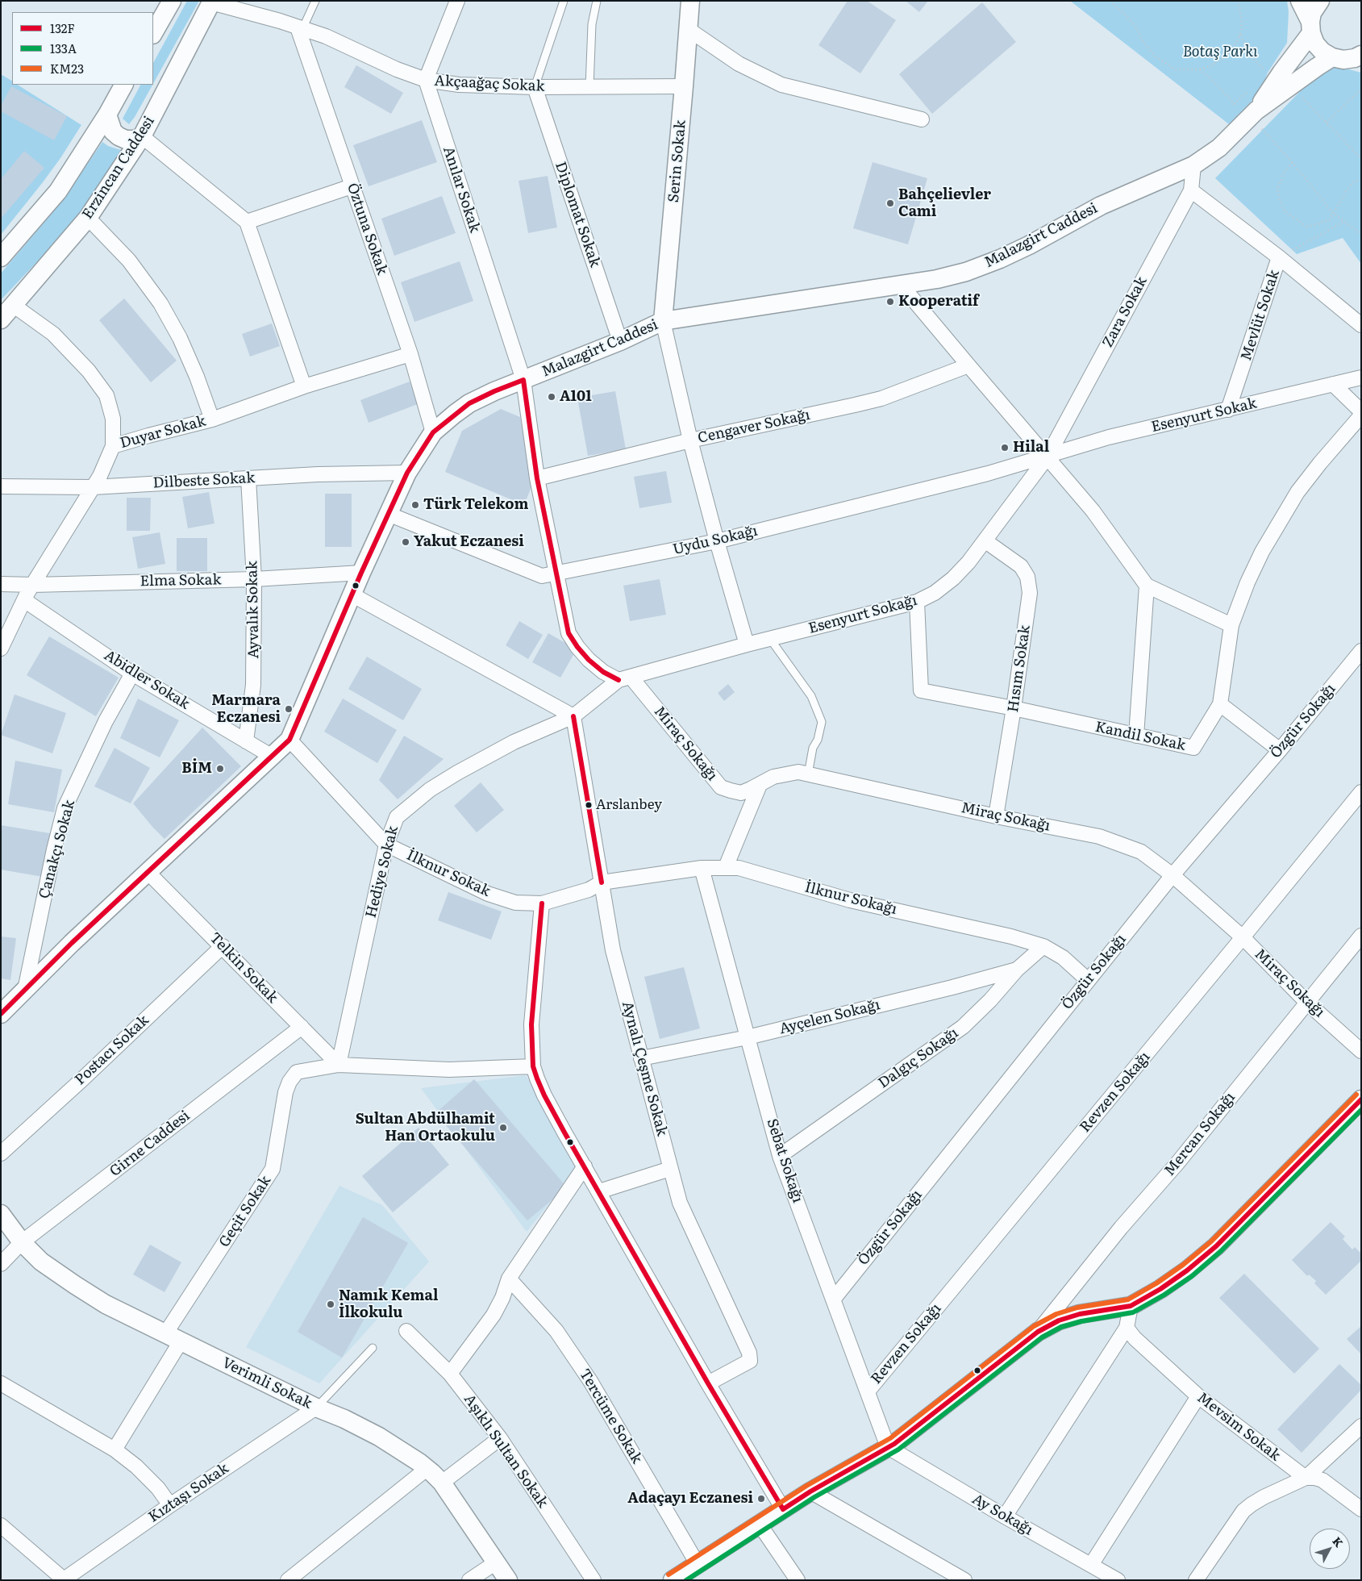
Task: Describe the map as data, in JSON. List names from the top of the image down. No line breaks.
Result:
{"streets":{"street":["Akçaağaç Sokak","Serin Sokak","Erzincan Caddesi","Anılar Sokak","Diplomat Sokak","Öztuna Sokak","Malazgirt Caddesi","Zara Sokak","Mevlüt Sokak","Esenyurt Sokak","Cengaver Sokağı","Duyar Sokak","Dilbeste Sokak","Uydu Sokağı","Elma Sokak","Ayvalık Sokak","Esenyurt Sokağı","Hısım Sokak","Abidler Sokak","Özgür Sokağı","Kandil Sokak","Miraç Sokağı","Çanakçı Sokak","Hediye Sokak","İlknur Sokak","İlknur Sokağı","Telkin Sokak","Ayçelen Sokağı","Postacı Sokak","Dalgıç Sokağı","Aynalı Çeşme Sokak","Revzen Sokağı","Mercan Sokağı","Girne Caddesi","Sebat Sokağı","Geçit Sokak","Verimli Sokak","Tercüme Sokak","Mevsim Sokak","Aşıklı Sultan Sokak","Kıztaşı Sokak","Ay Sokağı"]},"crossings":[["Akçaağaç Sokak","Serin Sokak"],["Akçaağaç Sokak","Erzincan Caddesi"],["Akçaağaç Sokak","Anılar Sokak"],["Akçaağaç Sokak","Diplomat Sokak"],["Akçaağaç Sokak","Öztuna Sokak"],["Serin Sokak","Malazgirt Caddesi"],["Anılar Sokak","Malazgirt Caddesi"],["Anılar Sokak","Cengaver Sokağı"],["Anılar Sokak","Uydu Sokağı"],["Anılar Sokak","Miraç Sokağı"],["Diplomat Sokak","Malazgirt Caddesi"],["Öztuna Sokak","Malazgirt Caddesi"],["Öztuna Sokak","Duyar Sokak"],["Malazgirt Caddesi","Zara Sokak"],["Malazgirt Caddesi","Dilbeste Sokak"],["Malazgirt Caddesi","Uydu Sokağı"],["Malazgirt Caddesi","Elma Sokak"],["Malazgirt Caddesi","Abidler Sokak"],["Malazgirt Caddesi","Çanakçı Sokak"],["Malazgirt Caddesi","İlknur Sokak"],["Malazgirt Caddesi","Telkin Sokak"],["Zara Sokak","Mevlüt Sokak"],["Zara Sokak","Esenyurt Sokak"],["Zara Sokak","Uydu Sokağı"],["Zara Sokak","Esenyurt Sokağı"],["Mevlüt Sokak","Esenyurt Sokak"],["Esenyurt Sokak","Uydu Sokağı"],["Esenyurt Sokak","Esenyurt Sokağı"],["Duyar Sokak","Dilbeste Sokak"],["Duyar Sokak","Elma Sokak"],["Duyar Sokak","Abidler Sokak"],["Dilbeste Sokak","Ayvalık Sokak"],["Uydu Sokağı","Esenyurt Sokağı"],["Uydu Sokağı","Miraç Sokağı"],["Elma Sokak","Ayvalık Sokak"],["Ayvalık Sokak","Abidler Sokak"],["Esenyurt Sokağı","Hısım Sokak"],["Esenyurt Sokağı","Kandil Sokak"],["Esenyurt Sokağı","Miraç Sokağı"],["Esenyurt Sokağı","Hediye Sokak"],["Hısım Sokak","Kandil Sokak"],["Hısım Sokak","Miraç Sokağı"],["Abidler Sokak","Çanakçı Sokak"],["Özgür Sokağı","Miraç Sokağı"],["Özgür Sokağı","İlknur Sokağı"],["Özgür Sokağı","Sebat Sokağı"],["Miraç Sokağı","Hediye Sokak"],["Miraç Sokağı","Revzen Sokağı"],["Miraç Sokağı","Mercan Sokağı"],["Hediye Sokak","İlknur Sokak"],["Hediye Sokak","Telkin Sokak"],["Hediye Sokak","Aynalı Çeşme Sokak"],["Hediye Sokak","Geçit Sokak"],["İlknur Sokak","İlknur Sokağı"],["İlknur Sokak","Aynalı Çeşme Sokak"],["İlknur Sokağı","Dalgıç Sokağı"],["İlknur Sokağı","Aynalı Çeşme Sokak"],["İlknur Sokağı","Sebat Sokağı"],["Telkin Sokak","Postacı Sokak"],["Telkin Sokak","Girne Caddesi"],["Telkin Sokak","Geçit Sokak"],["Ayçelen Sokağı","Dalgıç Sokağı"],["Ayçelen Sokağı","Aynalı Çeşme Sokak"],["Ayçelen Sokağı","Sebat Sokağı"],["Dalgıç Sokağı","Sebat Sokağı"],["Revzen Sokağı","Sebat Sokağı"],["Girne Caddesi","Verimli Sokak"],["Sebat Sokağı","Ay Sokağı"],["Geçit Sokak","Verimli Sokak"],["Verimli Sokak","Kıztaşı Sokak"]],"parks":["Botaş Parkı"],"places":["Bahçelievler Cami","Kooperatif","A101","Hilal","Türk Telekom","Yakut Eczanesi","Marmara Eczanesi","BİM","Arslanbey","Sultan Abdülhamit Han Ortaokulu","Namık Kemal İlkokulu","Adaçayı Eczanesi"],"lines":["transit line 132F","transit line KM23","transit line 133A"],"legend":["132F","133A","KM23"],"north":"top right"}
